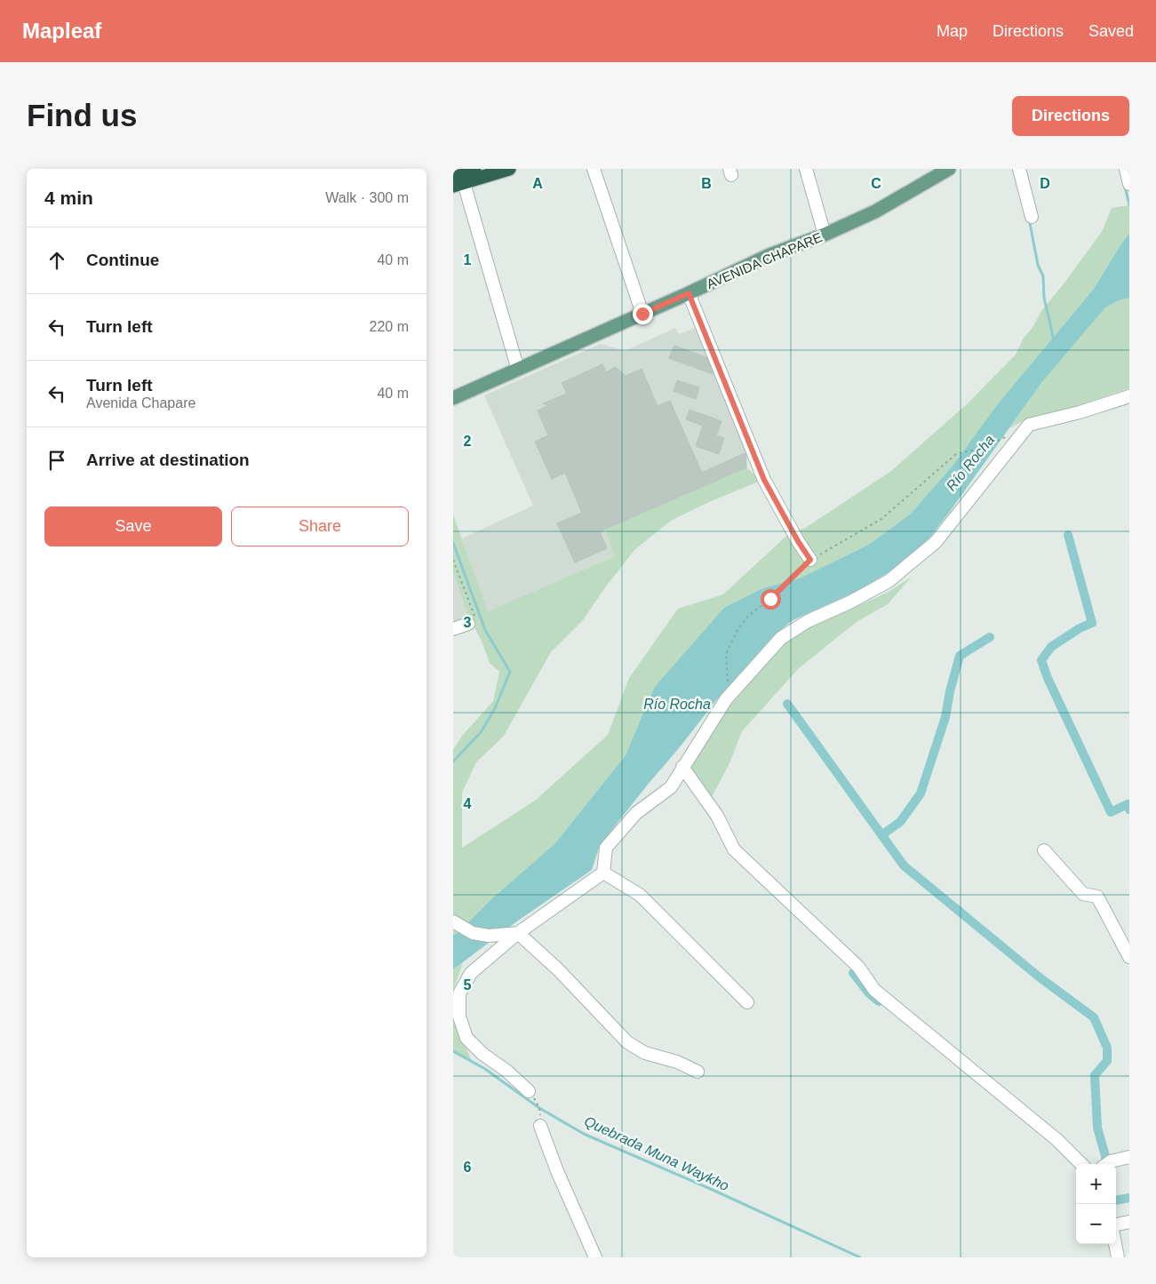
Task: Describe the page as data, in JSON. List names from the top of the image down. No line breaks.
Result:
{"streets":{"main road":["AVENIDA CHAPARE"]},"water":["Río Rocha","Quebrada Muna Waykho"],"page":{"header":"Mapleaf","nav":["Map","Directions","Saved"],"buttons":["Directions",["Save","Share"]],"title":"Find us","heading":["4 min","Walk · 300 m"],"list":[["Continue","40 m"],["Turn left","220 m"],["Turn left","Avenida Chapare","40 m"],"Arrive at destination"],"map_buttons":["+","−"]},"grid":{"columns":["A","B","C","D"],"rows":["1","2","3","4","5","6"]}}
